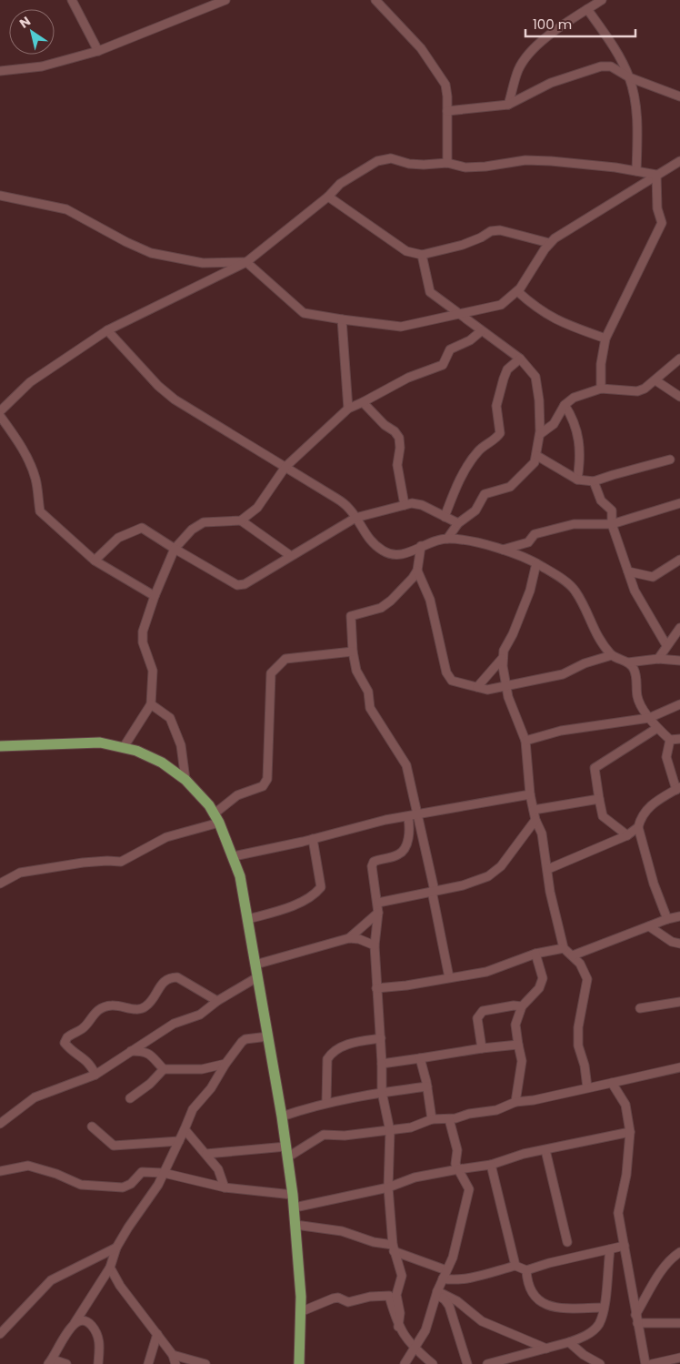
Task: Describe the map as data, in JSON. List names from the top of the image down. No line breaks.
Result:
{"scale_bar":"100 m","north":"top left"}
